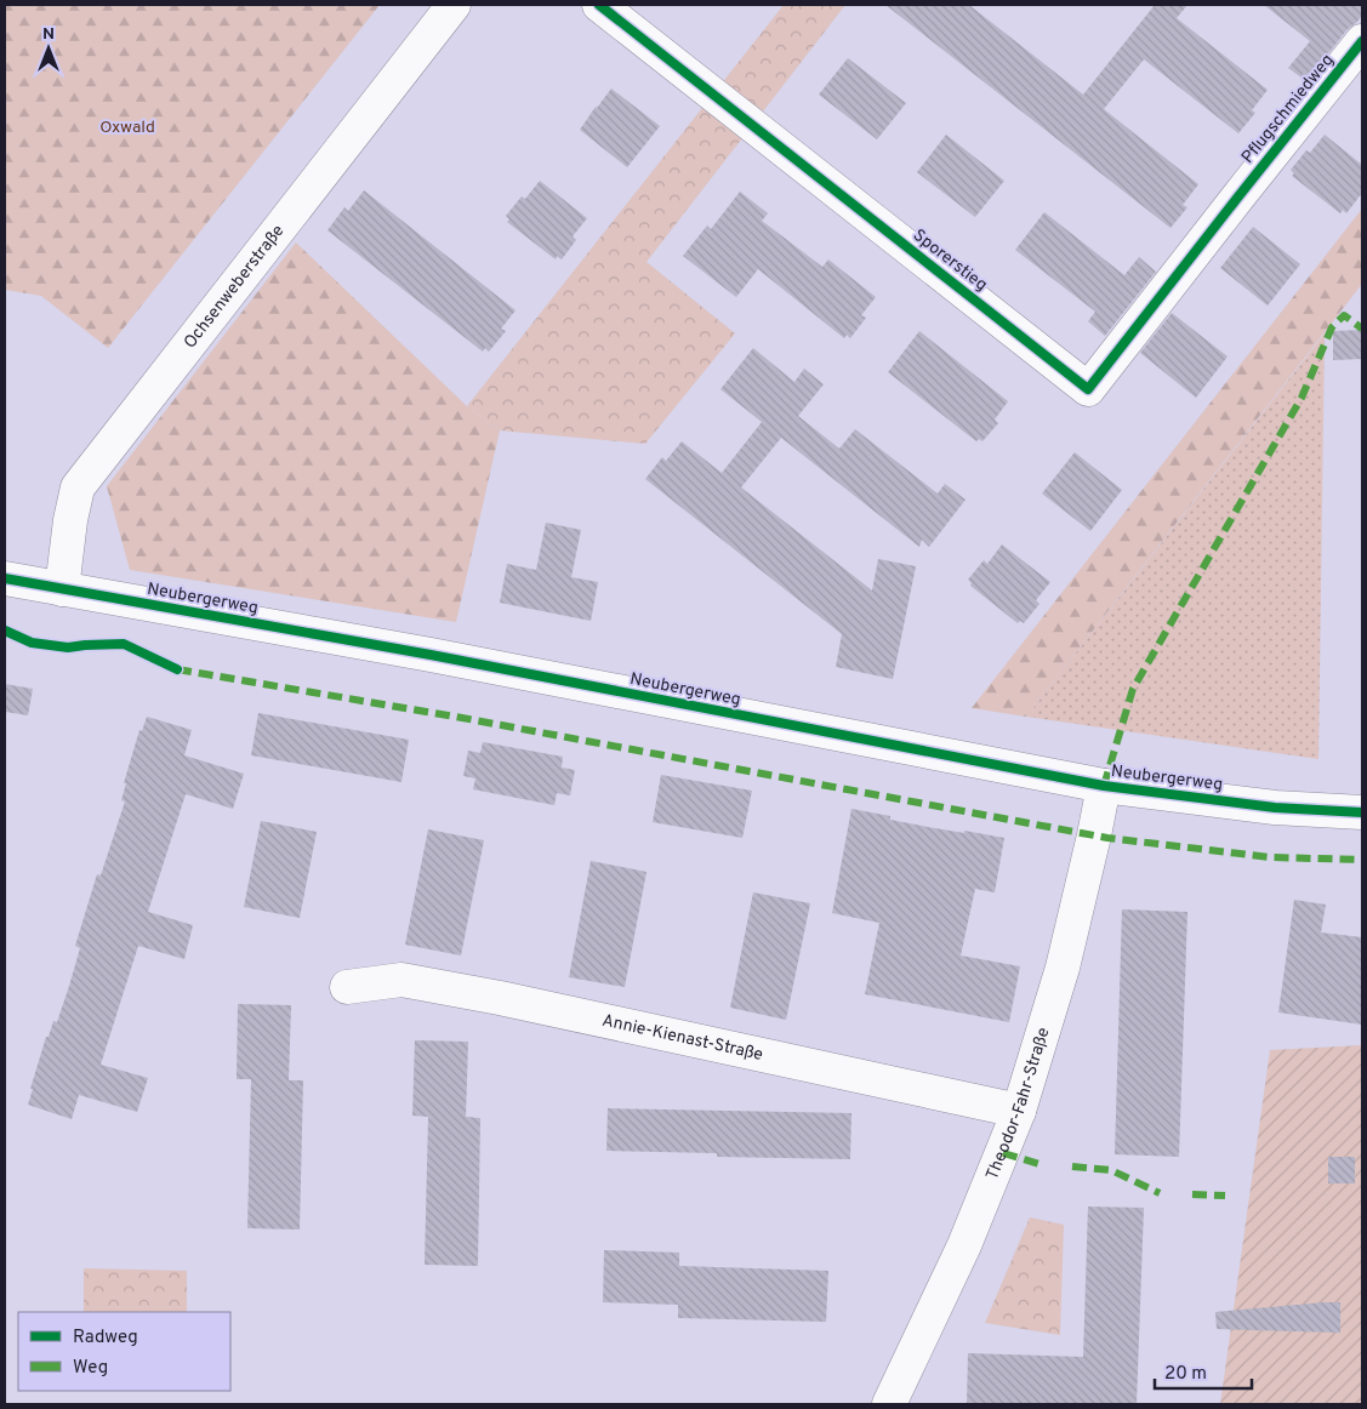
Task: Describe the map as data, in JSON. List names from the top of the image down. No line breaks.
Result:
{"streets":{"street":["Pflugschmiedweg","Sporerstieg","Ochsenweberstraße","Neubergerweg","Annie-Kienast-Straße","Theodor-Fahr-Straße"]},"crossings":[["Pflugschmiedweg","Sporerstieg"],["Ochsenweberstraße","Neubergerweg"],["Neubergerweg","Theodor-Fahr-Straße"],["Annie-Kienast-Straße","Theodor-Fahr-Straße"]],"parks":["Oxwald"],"legend":["Radweg","Weg"],"scale_bar":"20 m","north":"top"}
